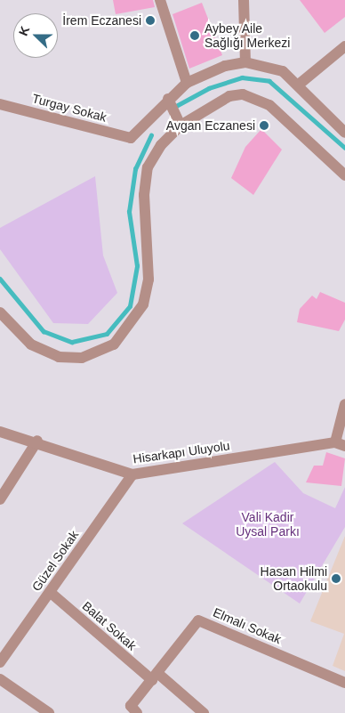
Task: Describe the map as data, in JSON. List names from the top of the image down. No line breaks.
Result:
{"streets":{"street":["Turgay Sokak","Hisarkapı Uluyolu","Güzel Sokak","Balat Sokak","Elmalı Sokak"]},"crossings":[["Hisarkapı Uluyolu","Güzel Sokak"],["Güzel Sokak","Balat Sokak"],["Balat Sokak","Elmalı Sokak"]],"parks":["Vali Kadir Uysal Parkı"],"places":["İrem Eczanesi","Aybey Aile Sağlığı Merkezi","Avgan Eczanesi","Hasan Hilmi Ortaokulu"],"north":"left"}
